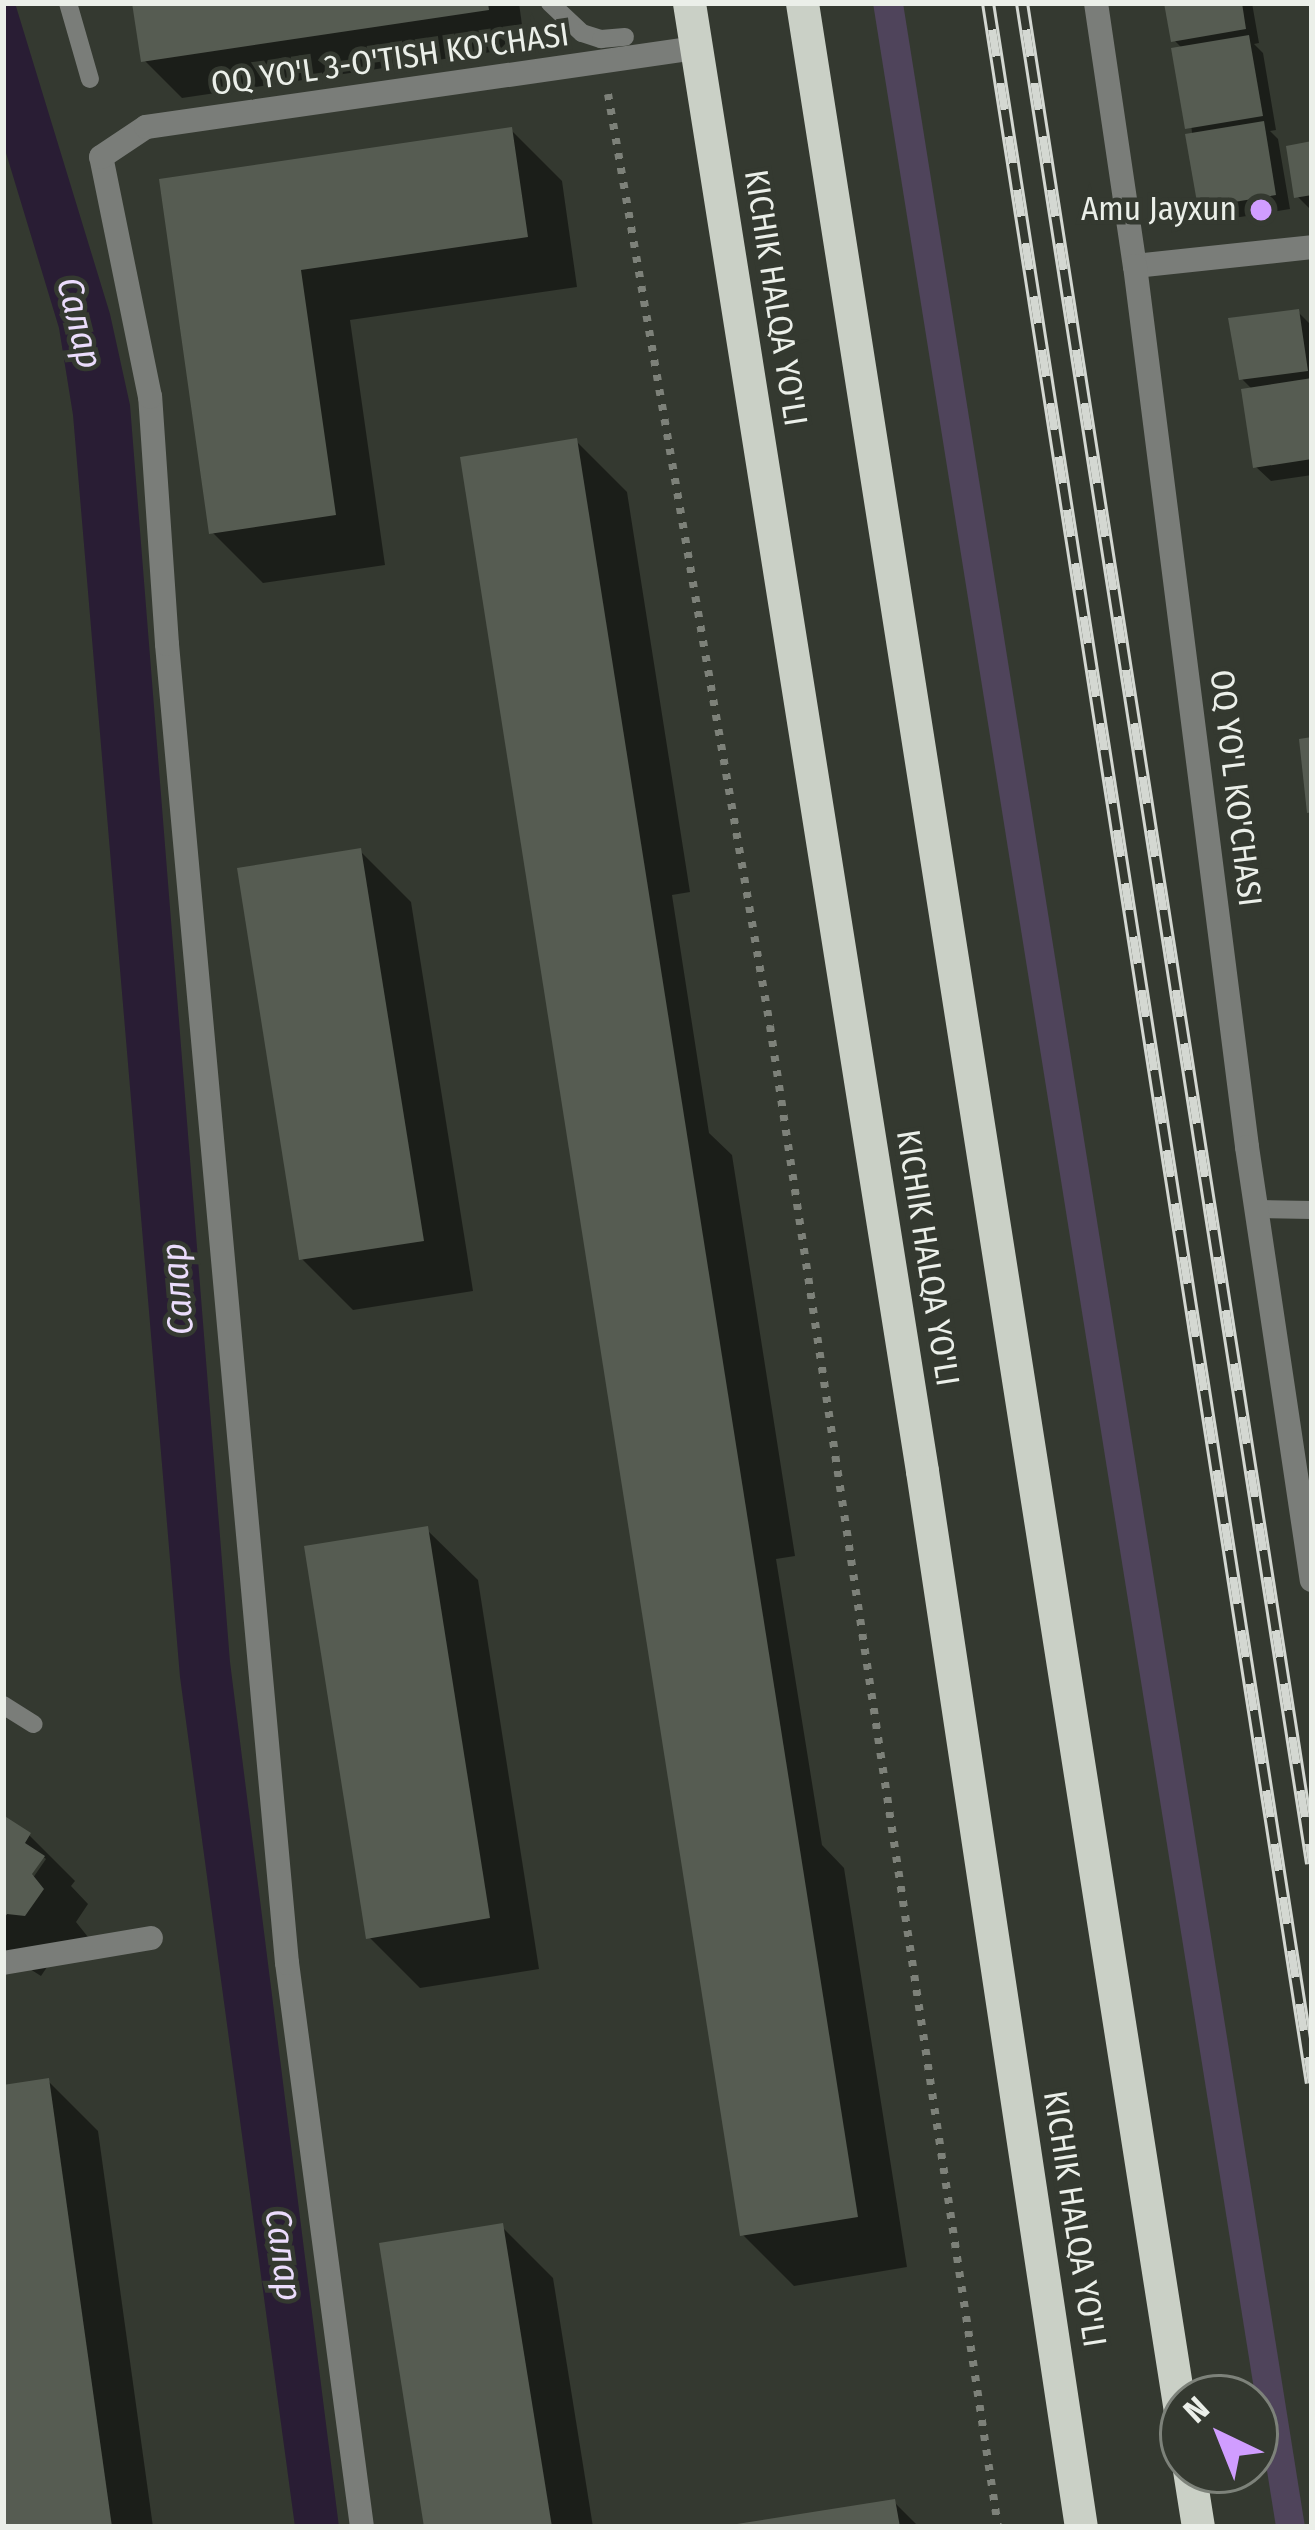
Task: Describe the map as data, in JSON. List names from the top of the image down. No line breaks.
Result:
{"streets":{"highway":["KICHIK HALQA YO'LI"],"street":["OQ YO'L 3-O'TISH KO'CHASI","OQ YO'L KO'CHASI"]},"crossings":[["OQ YO'L 3-O'TISH KO'CHASI","KICHIK HALQA YO'LI"]],"water":["Салар"],"places":["Amu Jayxun"],"north":"top left"}
